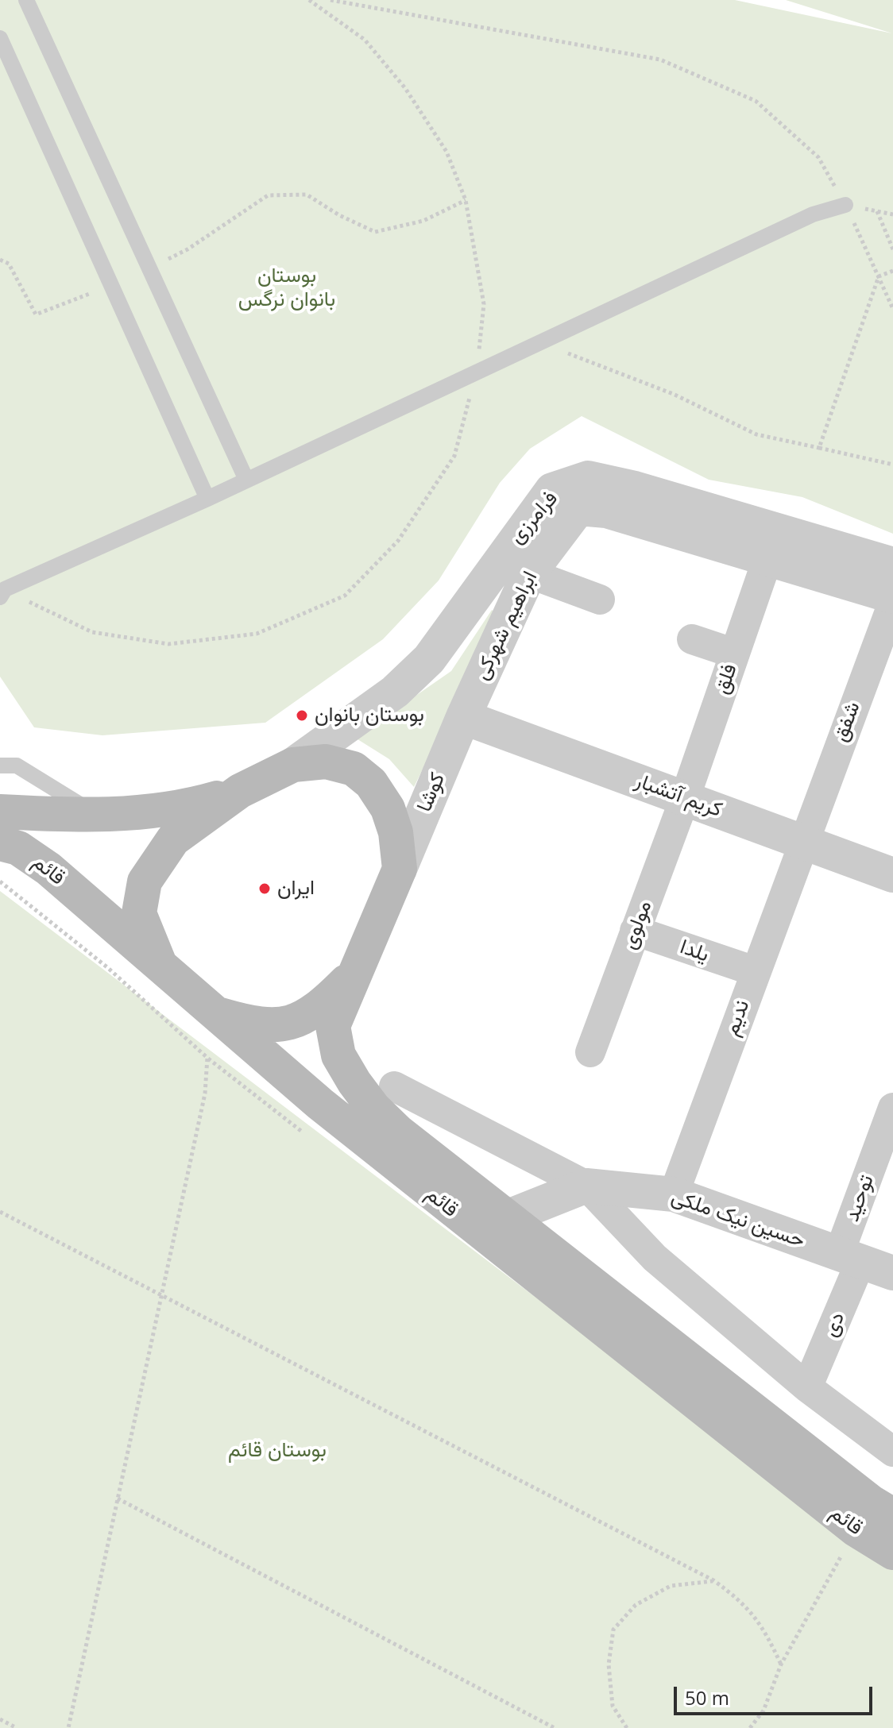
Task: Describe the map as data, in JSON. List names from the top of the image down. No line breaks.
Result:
{"streets":{"main road":["قائم"],"street":["فرامرزی","ابراهیم شهرکی","فلق","شفق","کوشا","کریم آتشبار","مولوی","یلدا","ندیم","توحید","حسین نیک ملکی","دی"]},"crossings":[["فرامرزی","ابراهیم شهرکی"],["فرامرزی","فلق"],["ابراهیم شهرکی","کوشا"],["ابراهیم شهرکی","کریم آتشبار"],["فلق","کریم آتشبار"],["فلق","مولوی"],["شفق","کریم آتشبار"],["شفق","ندیم"],["کوشا","کریم آتشبار"],["کوشا","قائم"],["کریم آتشبار","مولوی"],["کریم آتشبار","ندیم"],["قائم","حسین نیک ملکی"],["مولوی","یلدا"],["یلدا","ندیم"],["ندیم","حسین نیک ملکی"],["توحید","حسین نیک ملکی"],["توحید","دی"],["حسین نیک ملکی","دی"]],"parks":["بوستان بانوان نرگس","بوستان قائم"],"places":["بوستان بانوان","ایران"],"scale_bar":"50 m"}
